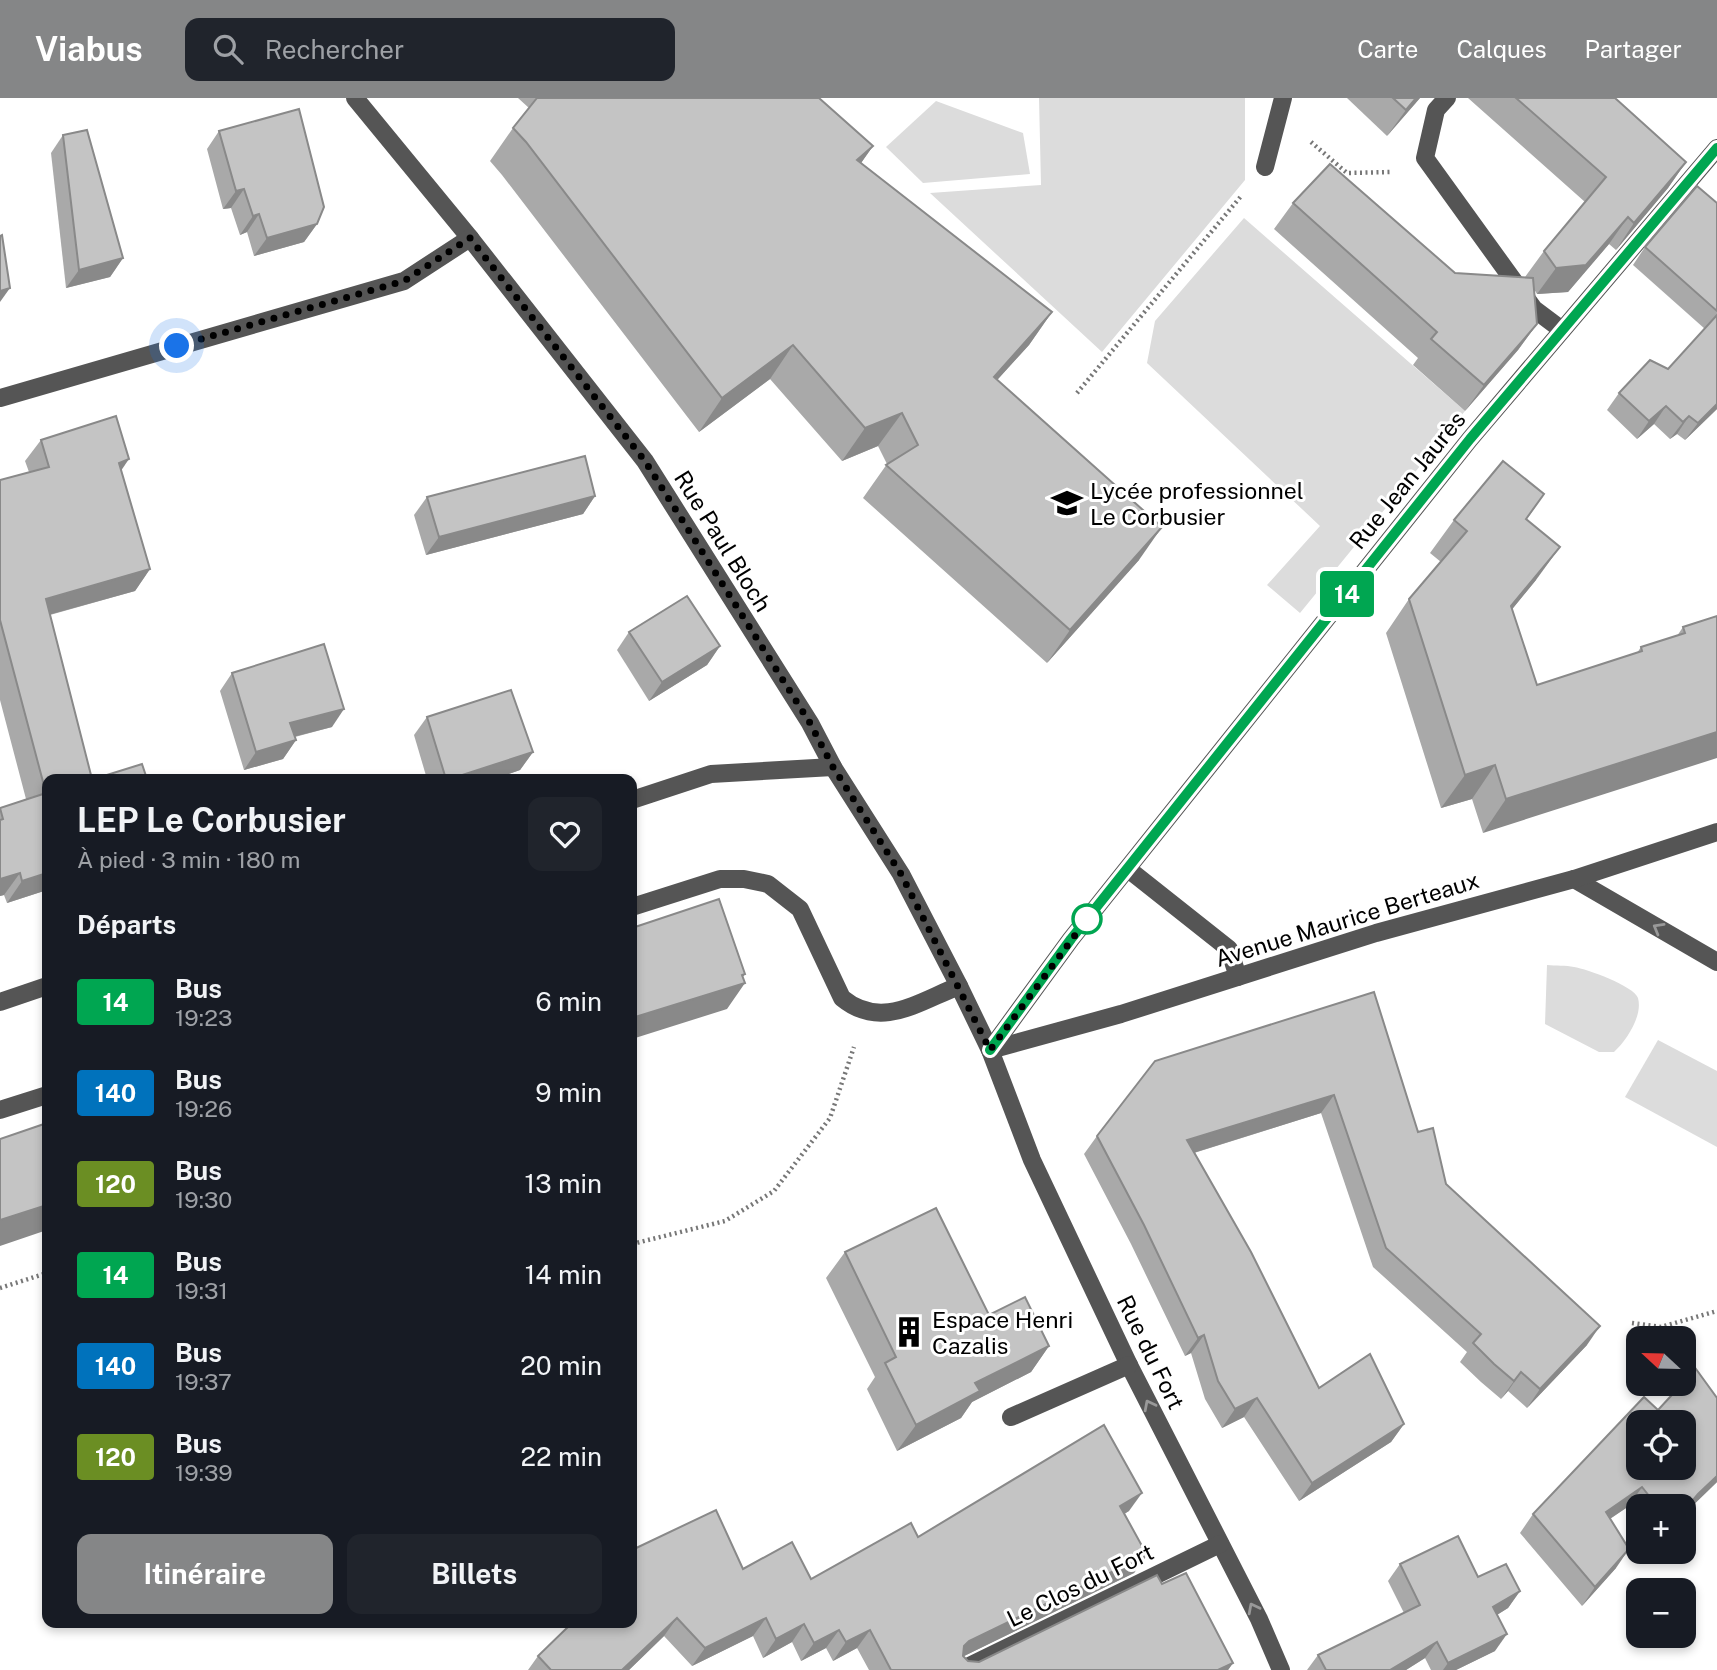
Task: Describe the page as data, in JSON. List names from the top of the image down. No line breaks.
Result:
{"streets":{"street":["Rue Jean Jaurès","Rue Paul Bloch","Avenue Maurice Berteaux","Rue du Fort","Le Clos du Fort"]},"crossings":[["Rue Jean Jaurès","Rue Paul Bloch"],["Rue Jean Jaurès","Avenue Maurice Berteaux"],["Rue Jean Jaurès","Rue du Fort"],["Rue Paul Bloch","Avenue Maurice Berteaux"],["Rue Paul Bloch","Rue du Fort"],["Avenue Maurice Berteaux","Rue du Fort"],["Rue du Fort","Le Clos du Fort"]],"one_way":["Rue du Fort"],"places":{"school or university":["Lycée professionnel Le Corbusier"],"building":["Espace Henri Cazalis"]},"lines":["bus line 14"],"north":"left","page":{"header":"Viabus","search":"Rechercher","nav":["Carte","Calques","Partager"],"on_map":"14","heading":[["LEP Le Corbusier","À pied · 3 min · 180 m"],"Départs"],"list":[{"mark":"14","name":"Bus","note":"19:23","value":"6 min"},{"mark":"140","name":"Bus","note":"19:26","value":"9 min"},{"mark":"120","name":"Bus","note":"19:30","value":"13 min"},{"mark":"14","name":"Bus","note":"19:31","value":"14 min"},{"mark":"140","name":"Bus","note":"19:37","value":"20 min"},{"mark":"120","name":"Bus","note":"19:39","value":"22 min"}],"map_buttons":["+","−"],"buttons":["Itinéraire","Billets"]}}
